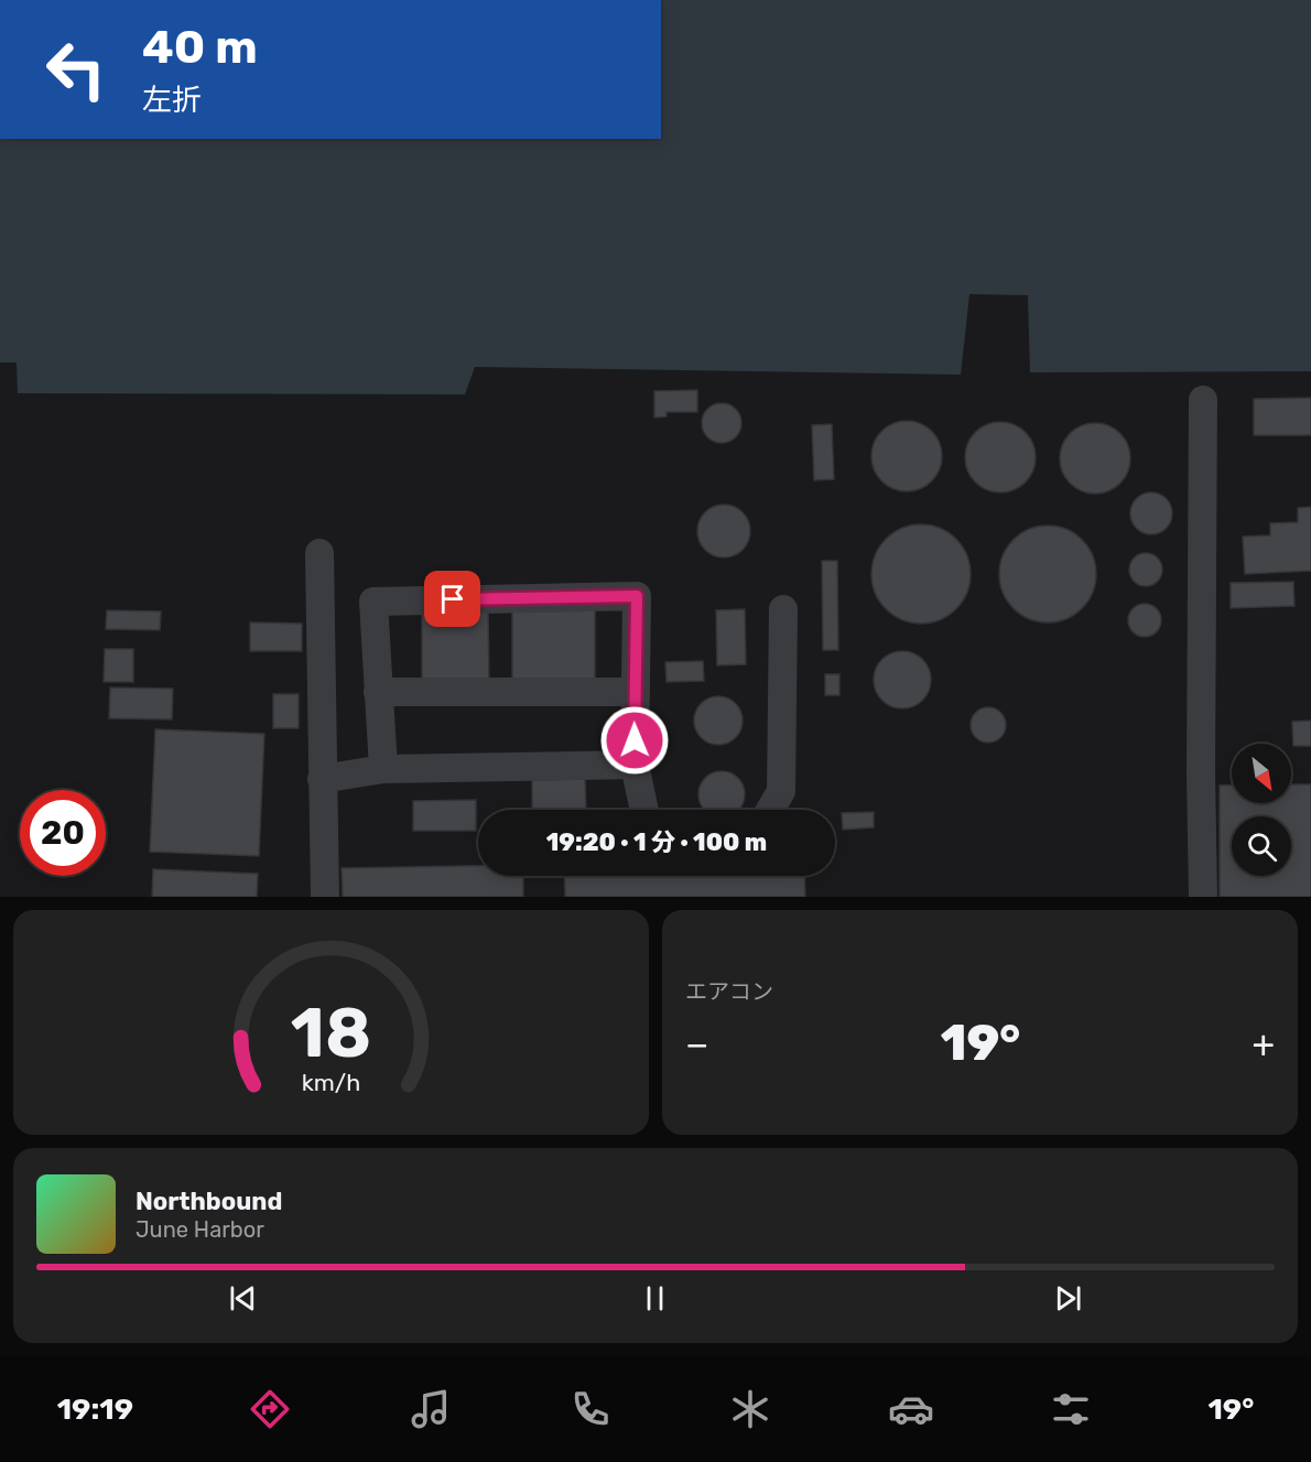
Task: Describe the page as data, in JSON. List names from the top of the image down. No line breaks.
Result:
{"north":"bottom right","page":{"turn":["40 m","左折"],"limit":"20","trip":"19:20 · 1 分 · 100 m","tile":"エアコン","heat":["−","19°","+"],"song":["Northbound","June Harbor"],"tabs":["19:19","19°"],"gauge":["18","km/h"]}}
